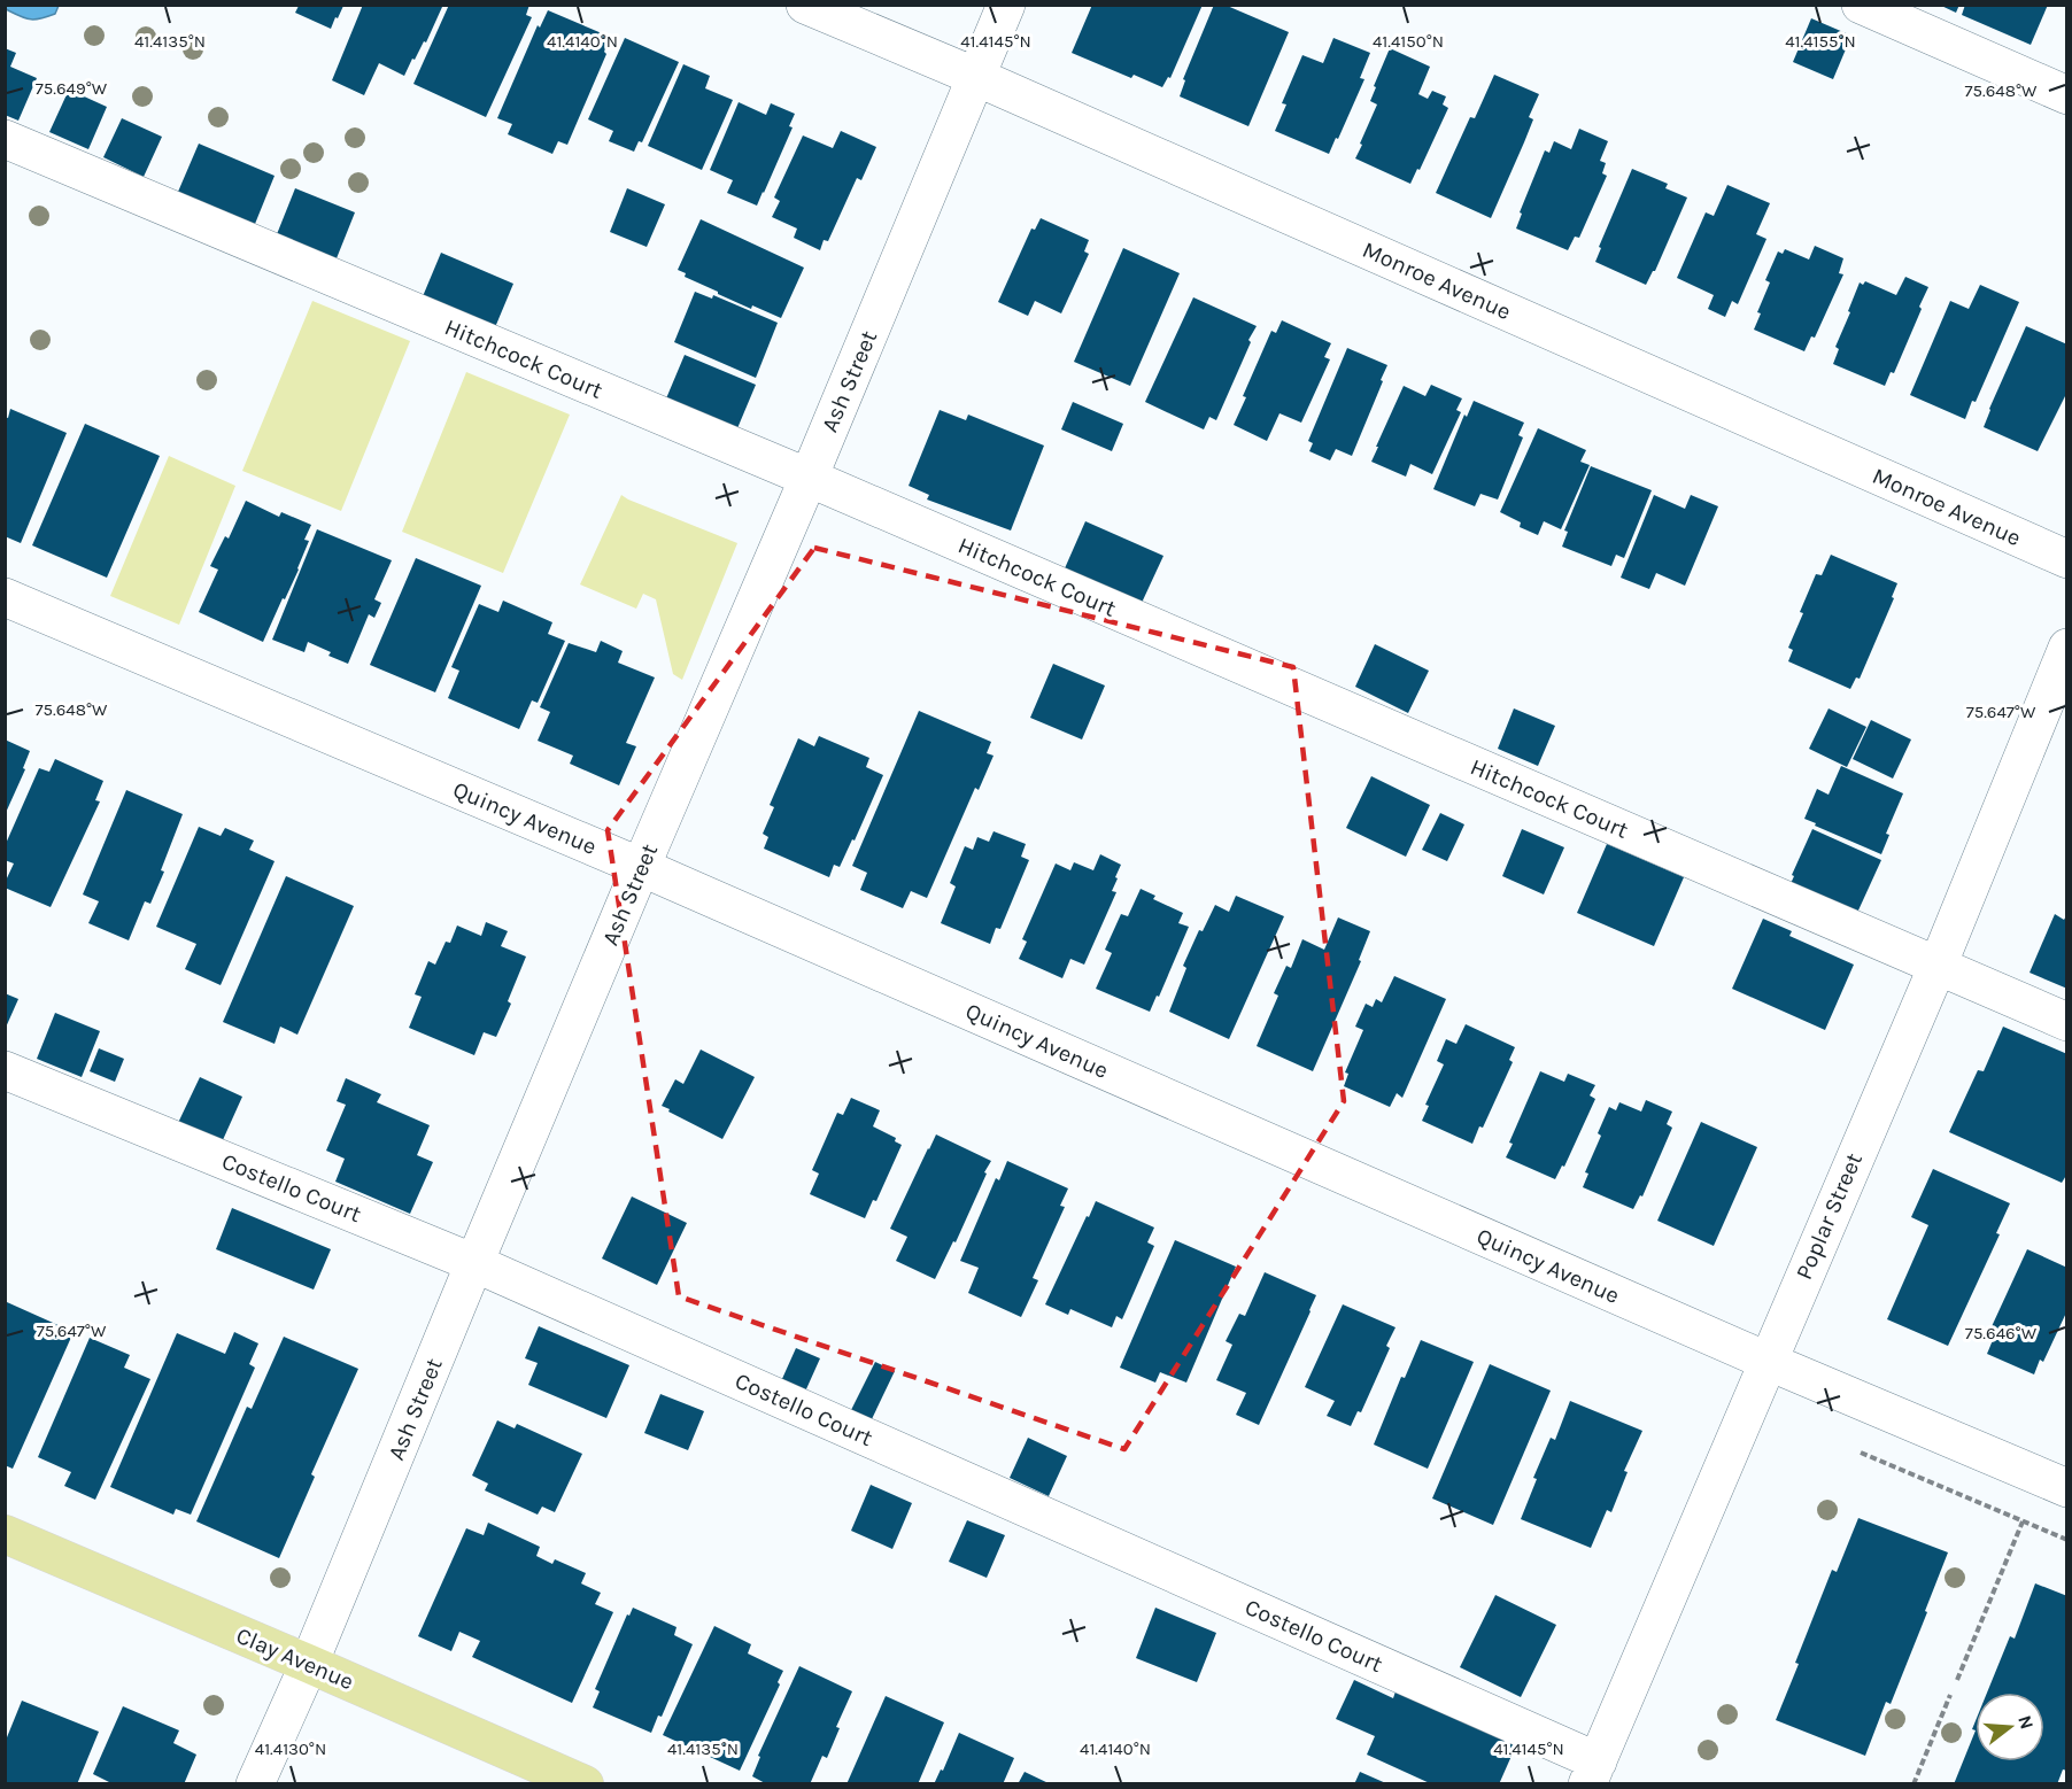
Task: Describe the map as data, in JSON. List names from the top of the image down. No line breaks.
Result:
{"streets":{"main road":["Clay Avenue"],"street":["Monroe Avenue","Hitchcock Court","Ash Street","Quincy Avenue","Costello Court","Poplar Street"]},"crossings":[["Monroe Avenue","Ash Street"],["Hitchcock Court","Ash Street"],["Hitchcock Court","Poplar Street"],["Ash Street","Quincy Avenue"],["Ash Street","Costello Court"],["Ash Street","Clay Avenue"],["Quincy Avenue","Poplar Street"],["Costello Court","Poplar Street"]],"north":"right","coordinates":["41.4135°N","41.4140°N","41.4145°N","41.4150°N","41.4155°N","75.649°W","75.648°W","75.647°W","75.646°W","41.4130°N"]}
